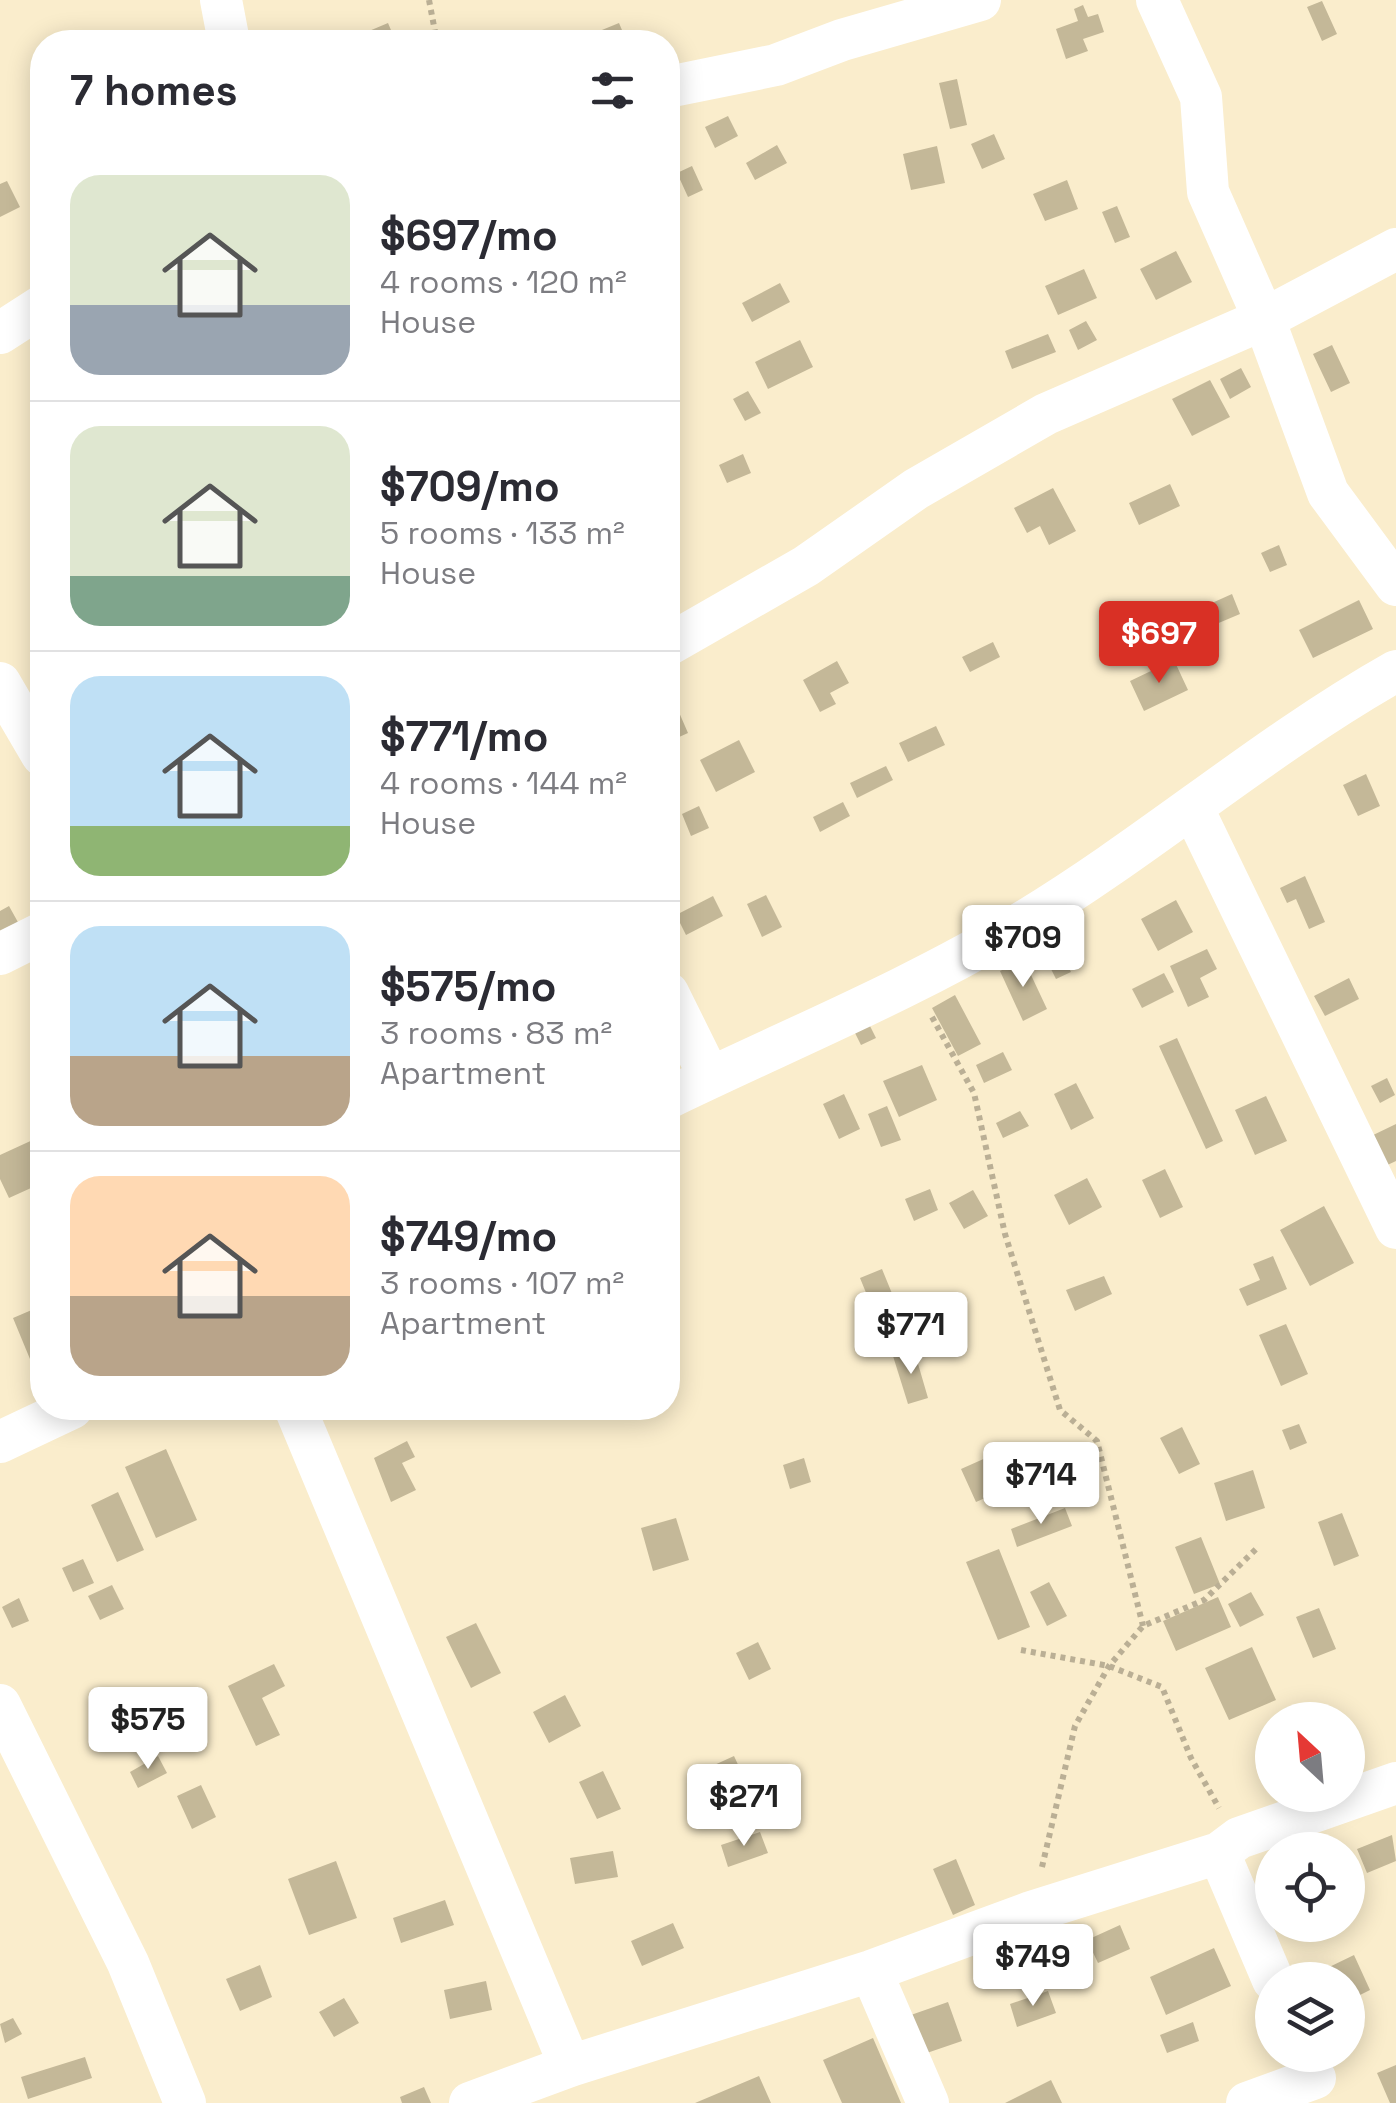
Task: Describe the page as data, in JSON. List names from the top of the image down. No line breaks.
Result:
{"north":"top left","page":{"heading":"7 homes","list":[{"name":"$697/mo","note":"4 rooms · 120 m² · House"},{"name":"$709/mo","note":"5 rooms · 133 m² · House"},{"name":"$771/mo","note":"4 rooms · 144 m² · House"},{"name":"$575/mo","note":"3 rooms · 83 m² · Apartment"},{"name":"$749/mo","note":"3 rooms · 107 m² · Apartment"}],"price":["$697","$709","$771","$714","$575","$271","$749"]}}
